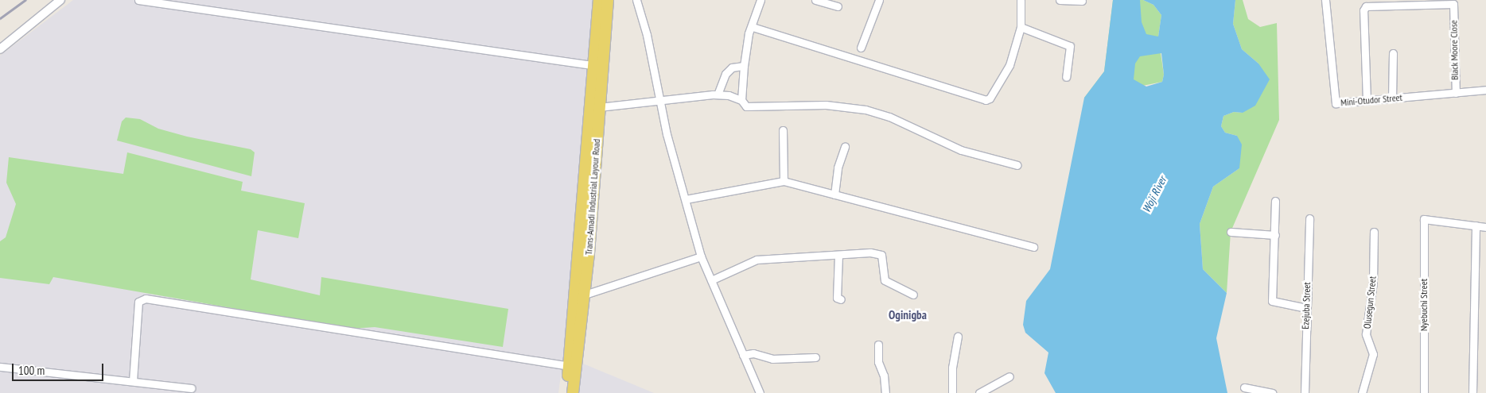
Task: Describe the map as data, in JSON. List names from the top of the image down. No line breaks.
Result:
{"streets":{"main road":["Trans-Amadi Industrial Layour Road"],"street":["Black Moore Close","Mini-Otudor Street","Olusegun Street","Nyebuchi Street","Ezejuba Street"]},"crossings":[["Black Moore Close","Mini-Otudor Street"]],"districts":["Oginigba"],"water":["Woji River"],"scale_bar":"100 m"}
